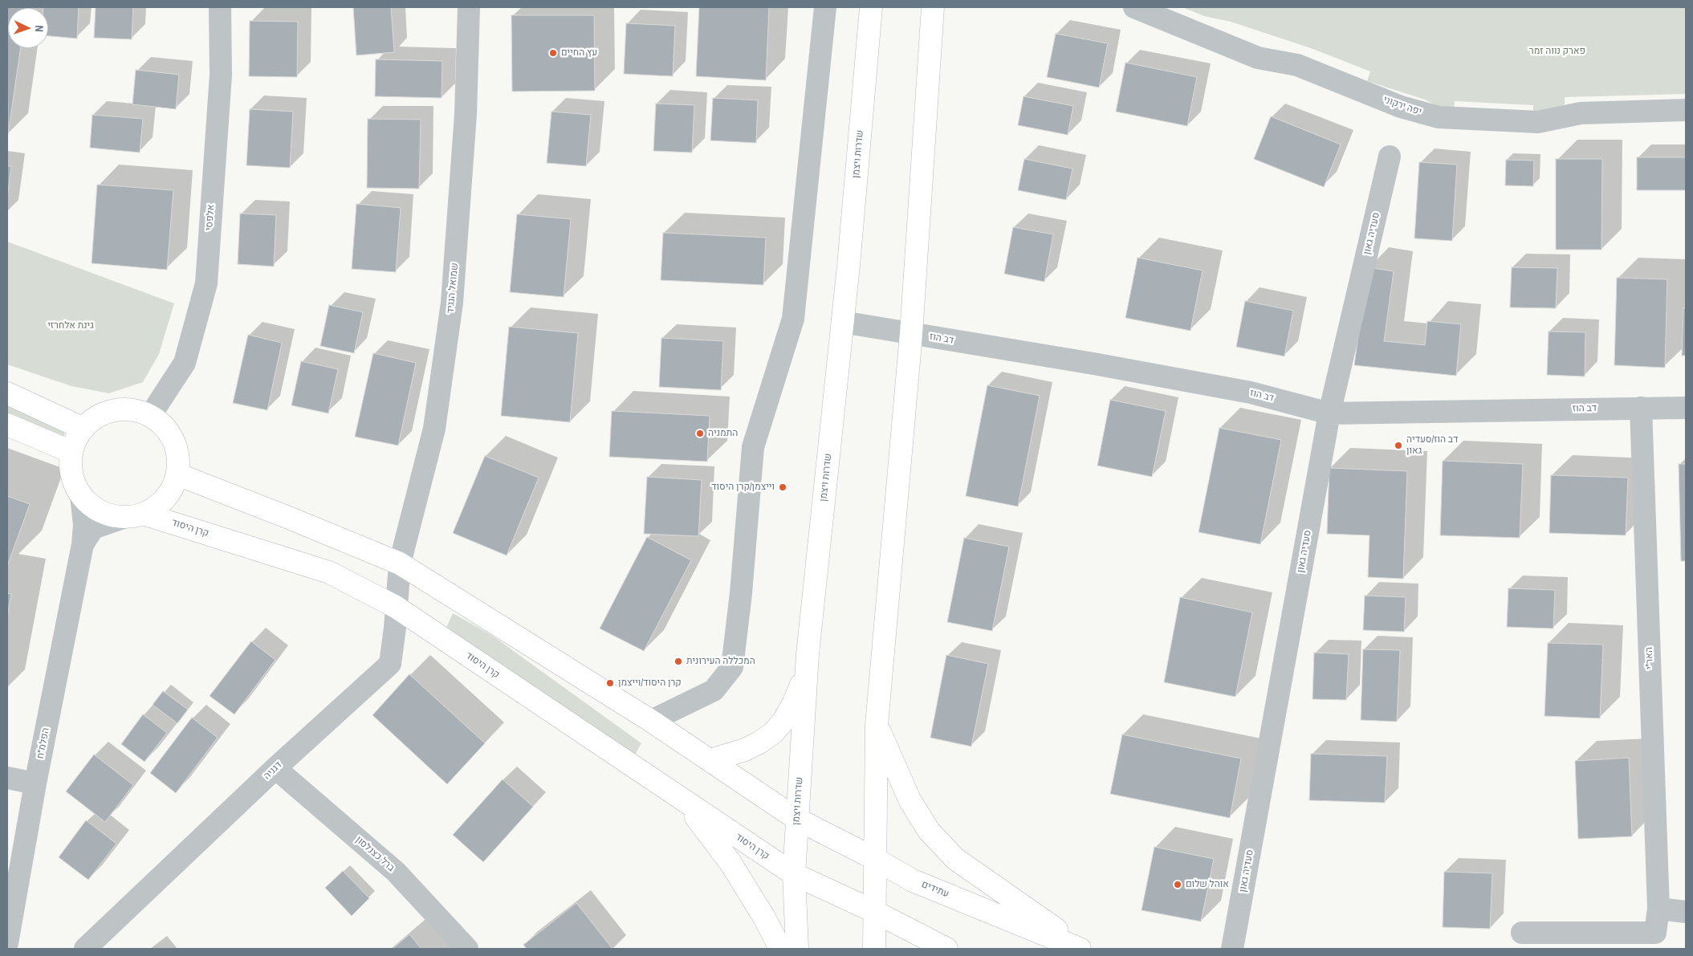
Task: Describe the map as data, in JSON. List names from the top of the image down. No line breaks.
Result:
{"streets":{"main road":["שדרות ויצמן","קרן היסוד","עתידים"],"street":["יפה ירקוני","אלפסי","סעדיה גאון","שמואל הנגיד","דב הוז","האר\"י","הפלמ\"ח","דגניה","ברל כצנלסון"]},"crossings":[["שדרות ויצמן","דב הוז"],["שדרות ויצמן","קרן היסוד"],["שדרות ויצמן","עתידים"],["אלפסי","קרן היסוד"],["אלפסי","הפלמ\"ח"],["סעדיה גאון","דב הוז"],["שמואל הנגיד","דגניה"],["דב הוז","האר\"י"],["קרן היסוד","הפלמ\"ח"],["קרן היסוד","דגניה"],["דגניה","ברל כצנלסון"]],"parks":["פארק נווה זמר","גינת אלחרזי"],"places":["עץ החיים","התמניה","דב הוז/סעדיה גאון","וייצמן/קרן היסוד","המכללה העירונית","קרן היסוד/וייצמן","אוהל שלום"],"north":"right"}
